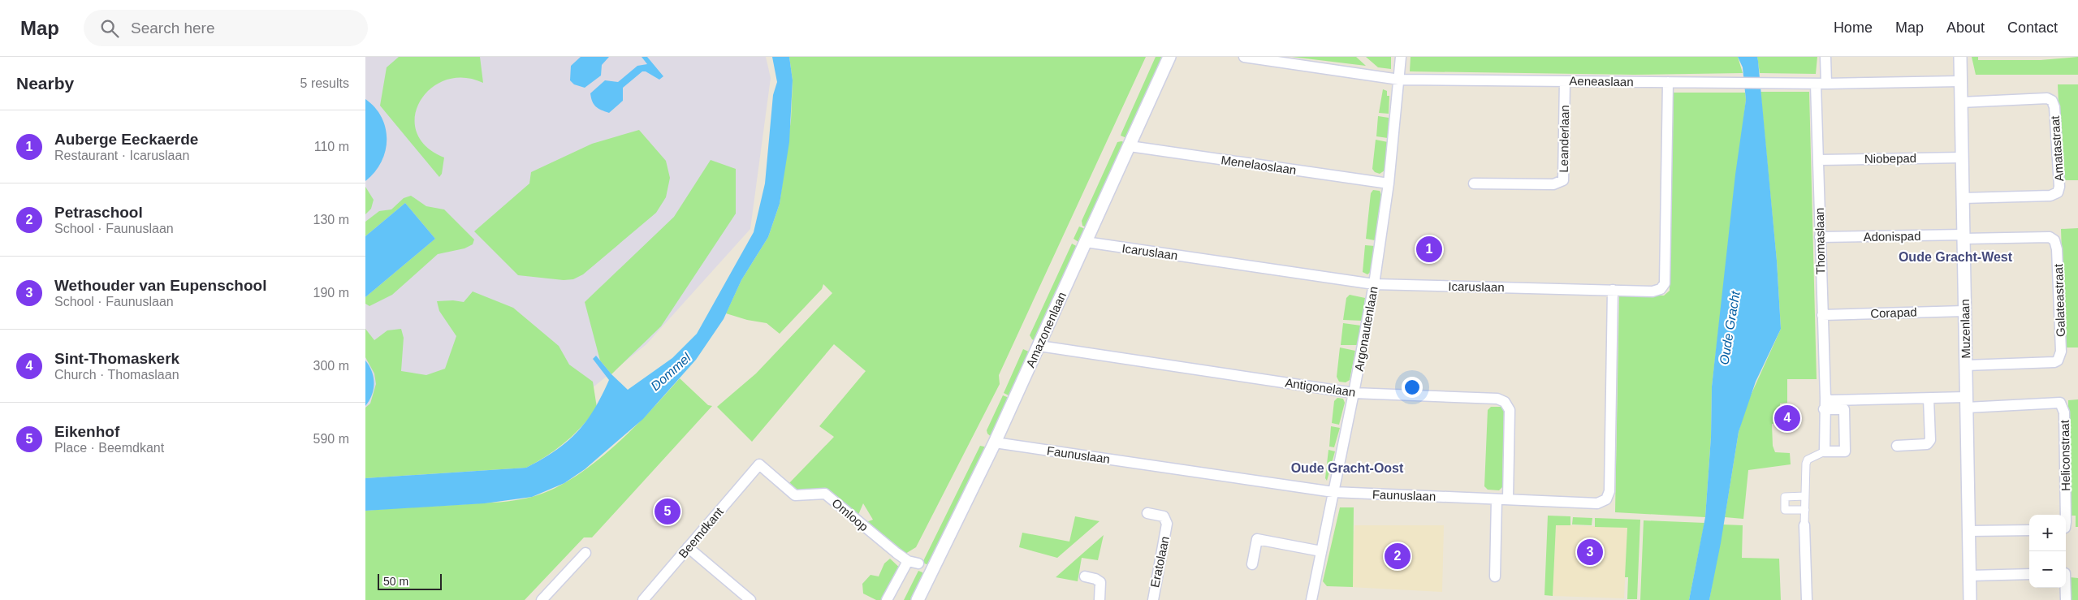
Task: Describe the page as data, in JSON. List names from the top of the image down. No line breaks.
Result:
{"streets":{"street":["Aeneaslaan","Leanderlaan","Amatastraat","Niobepad","Menelaoslaan","Adonispad","Thomaslaan","Icaruslaan","Galateastraat","Corapad","Argonautenlaan","Muzenlaan","Amazonenlaan","Antigonelaan","Faunuslaan","Heliconstraat","Omloop","Beemdkant","Eratolaan"]},"crossings":[["Aeneaslaan","Leanderlaan"],["Aeneaslaan","Thomaslaan"],["Aeneaslaan","Icaruslaan"],["Aeneaslaan","Argonautenlaan"],["Aeneaslaan","Muzenlaan"],["Amatastraat","Muzenlaan"],["Niobepad","Thomaslaan"],["Niobepad","Muzenlaan"],["Menelaoslaan","Argonautenlaan"],["Menelaoslaan","Amazonenlaan"],["Adonispad","Thomaslaan"],["Adonispad","Galateastraat"],["Adonispad","Muzenlaan"],["Thomaslaan","Corapad"],["Icaruslaan","Argonautenlaan"],["Icaruslaan","Amazonenlaan"],["Icaruslaan","Faunuslaan"],["Galateastraat","Muzenlaan"],["Corapad","Muzenlaan"],["Argonautenlaan","Antigonelaan"],["Argonautenlaan","Faunuslaan"],["Muzenlaan","Heliconstraat"],["Amazonenlaan","Antigonelaan"],["Amazonenlaan","Faunuslaan"],["Antigonelaan","Faunuslaan"],["Omloop","Beemdkant"]],"districts":["Oude Gracht-West","Oude Gracht-Oost"],"water":["Oude Gracht","Dommel"],"scale_bar":"50 m","page":{"header":"Map","search":"Search here","nav":["Home","Map","About","Contact"],"heading":["Nearby","5 results"],"list":[{"mark":"1","name":"Auberge Eeckaerde","note":"Restaurant · Icaruslaan","value":"110 m"},{"mark":"2","name":"Petraschool","note":"School · Faunuslaan","value":"130 m"},{"mark":"3","name":"Wethouder van Eupenschool","note":"School · Faunuslaan","value":"190 m"},{"mark":"4","name":"Sint-Thomaskerk","note":"Church · Thomaslaan","value":"300 m"},{"mark":"5","name":"Eikenhof","note":"Place · Beemdkant","value":"590 m"}],"pins":["1","4","5","3","2"],"map_buttons":["+","−"],"scale":"50 m"}}
